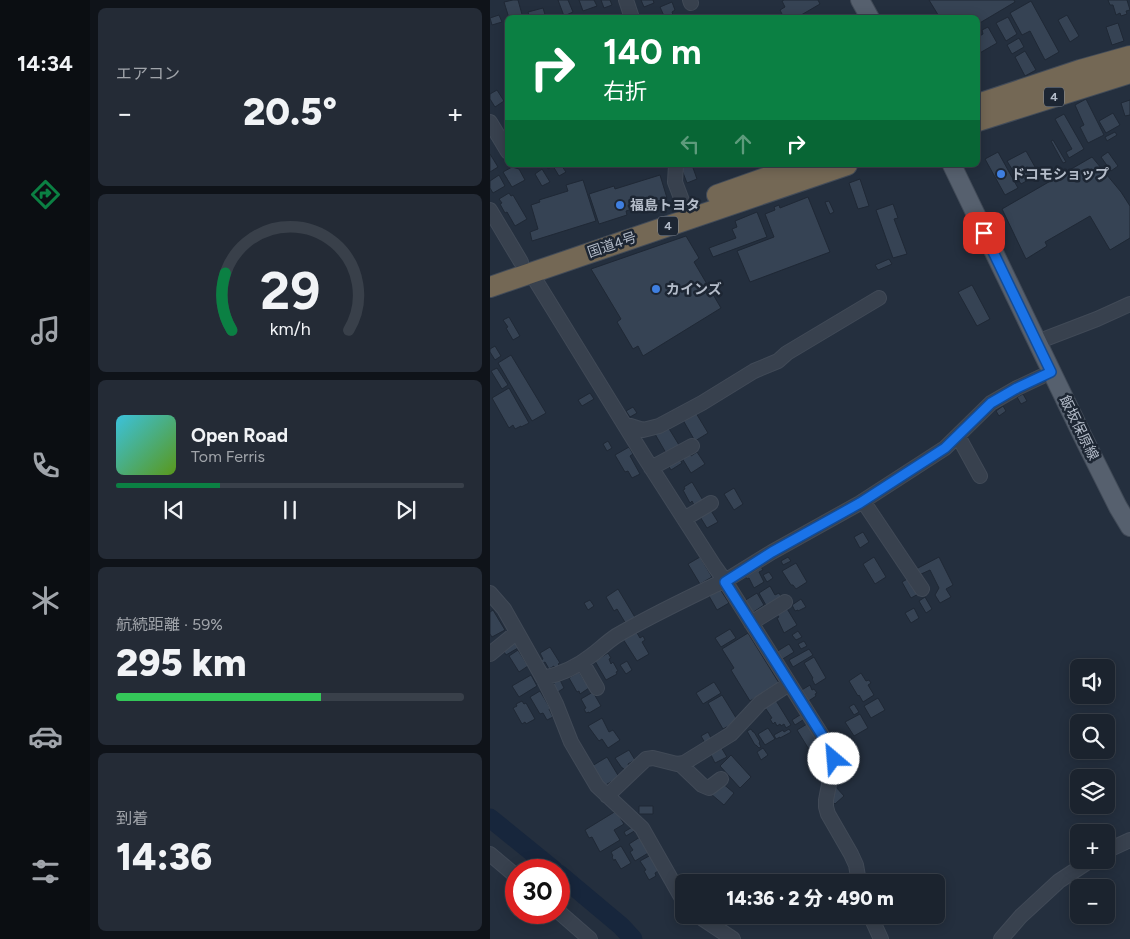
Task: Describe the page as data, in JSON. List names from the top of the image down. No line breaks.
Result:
{"streets":{"highway":["4","国道4号"],"main road":["飯坂保原線"]},"places":["ドコモショップ","福島トヨタ","カインズ"],"page":{"tabs":"14:34","tile":["エアコン",["航続距離 · 59%","295 km"],["到着","14:36"]],"turn":["140 m","右折"],"heat":["−","20.5°","+"],"song":["Open Road","Tom Ferris"],"map_buttons":["+","−"],"limit":"30","trip":"14:36 · 2 分 · 490 m","gauge":["29","km/h"]}}
